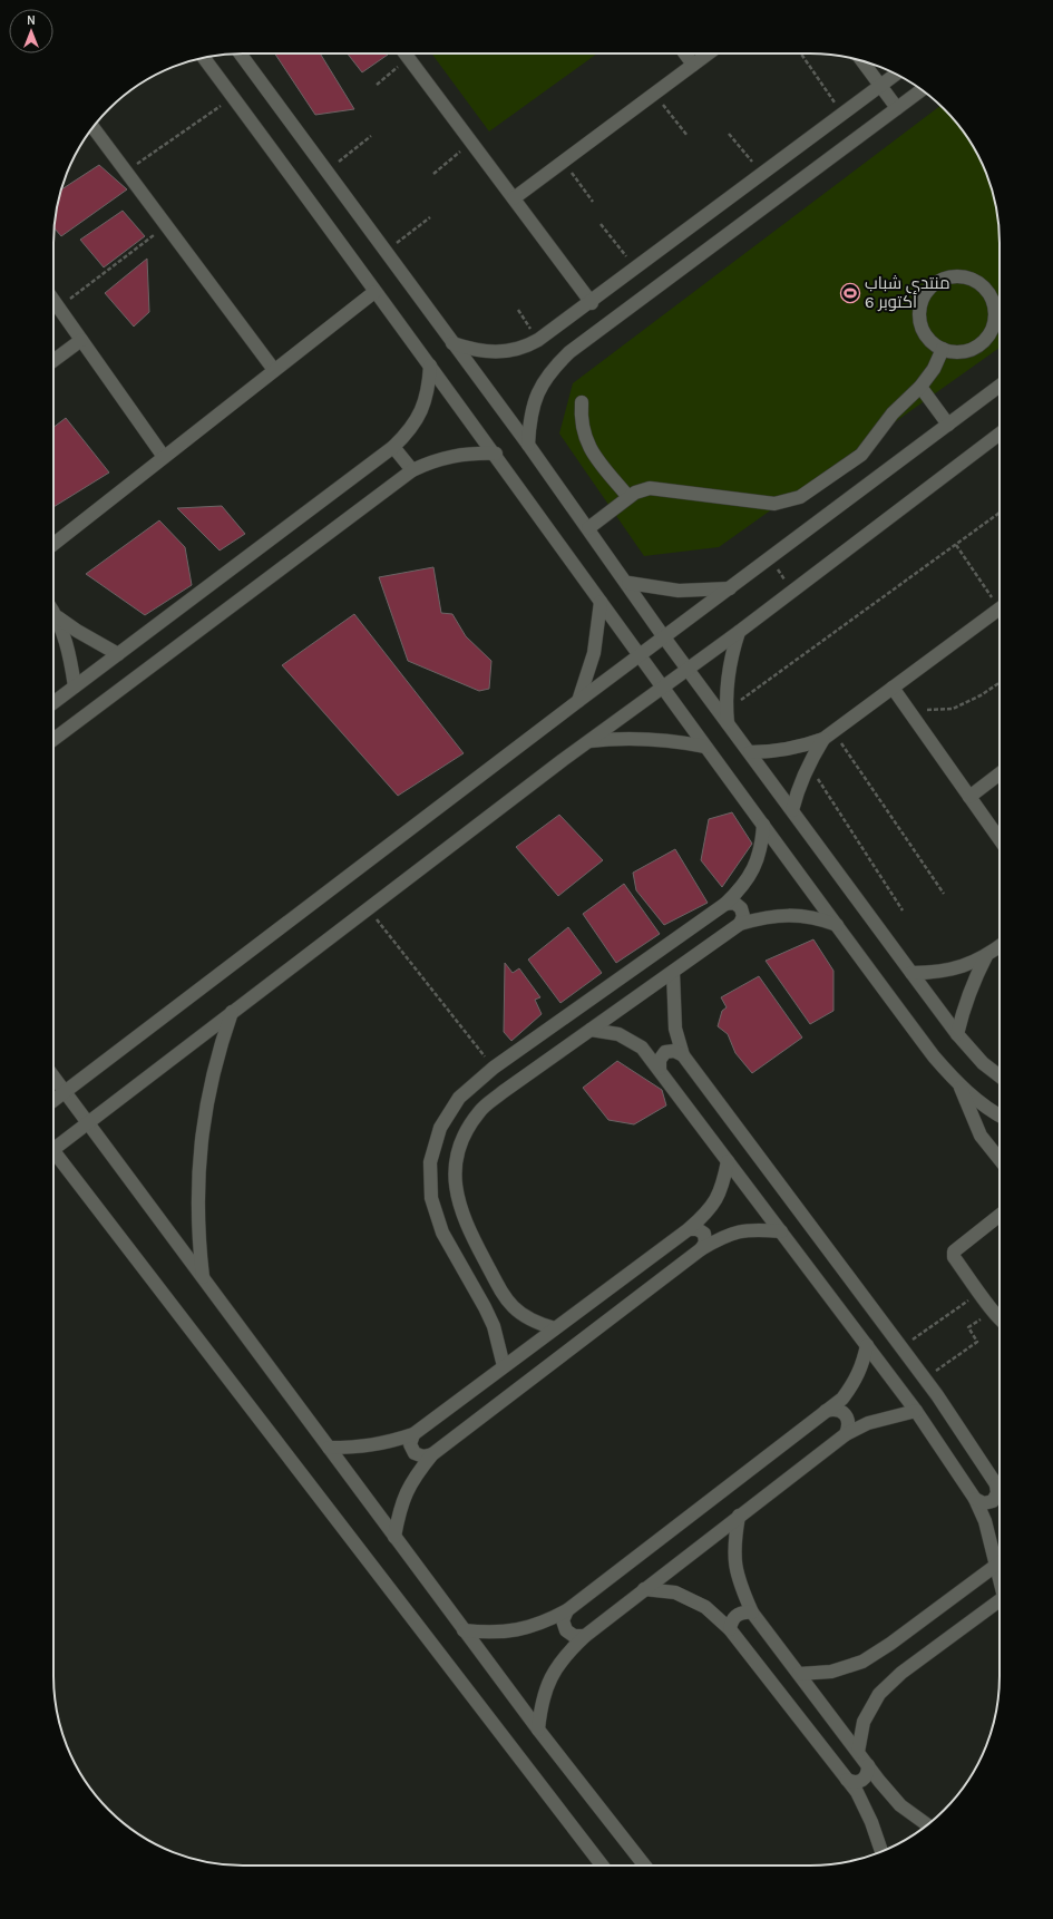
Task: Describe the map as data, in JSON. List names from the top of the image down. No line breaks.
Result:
{"places":{"sports":["منتدى شباب 6 أكتوبر"]},"north":"top"}
